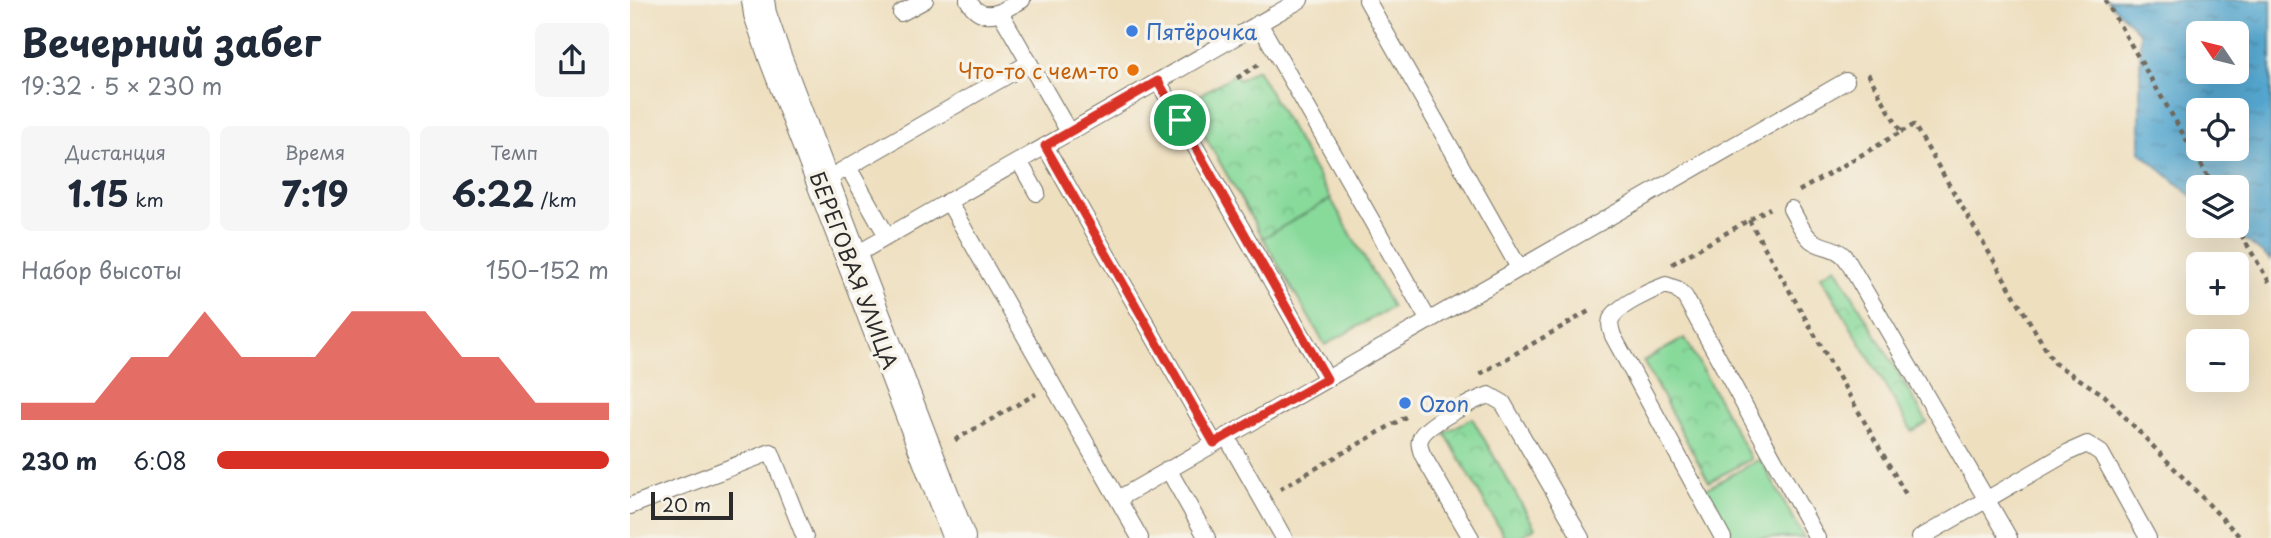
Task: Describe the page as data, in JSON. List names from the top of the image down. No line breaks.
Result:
{"streets":{"street":["БЕРЕГОВАЯ УЛИЦА"]},"places":["Пятёрочка","Что-то с чем-то","Ozon"],"scale_bar":"20 m","north":"top left","page":{"heading":["Вечерний забег","19:32 · 5 × 230 m"],"map_buttons":["+","−"],"stats":[["Дистанция","1.15 km"],["Время","7:19"],["Темп","6:22 /km"]],"chart":["Набор высоты","150–152 m"],"list":[{"name":"230 m","note":"6:08"}],"scale":"20 m"}}
